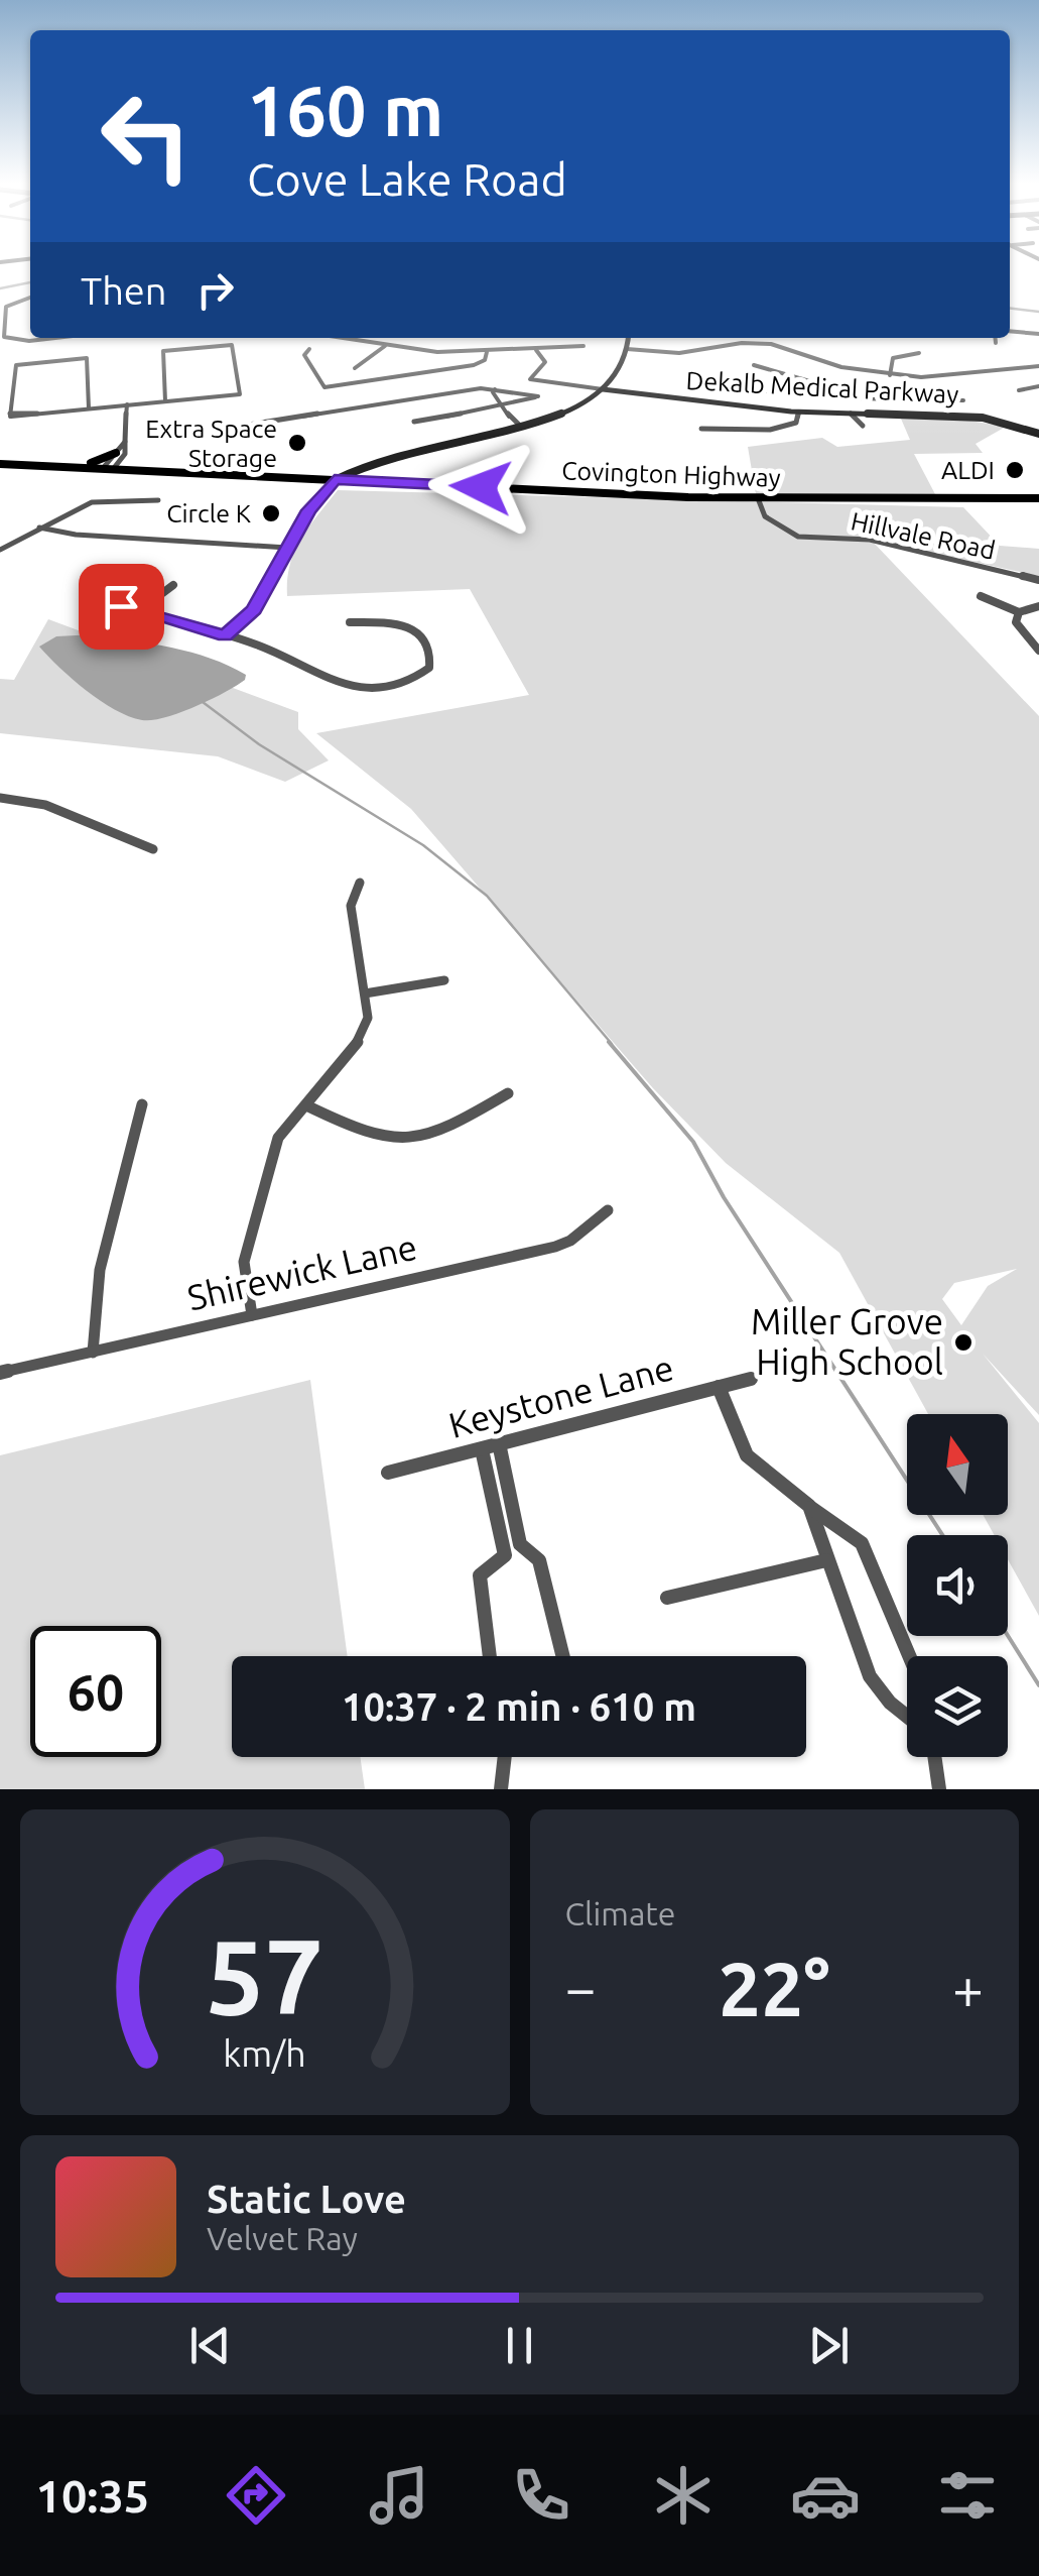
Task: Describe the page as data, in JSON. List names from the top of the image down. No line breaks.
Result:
{"streets":{"main road":["Covington Highway"],"street":["Dekalb Medical Parkway","Hillvale Road","Shirewick Lane","Keystone Lane"]},"crossings":[["Covington Highway","Hillvale Road"]],"places":["Extra Space Storage","ALDI","Circle K","Miller Grove High School"],"north":"top","page":{"turn":["160 m","Cove Lake Road"],"then":"Then","limit":"60","trip":"10:37 · 2 min · 610 m","tile":"Climate","heat":["−","22°","+"],"song":["Static Love","Velvet Ray"],"tabs":"10:35","gauge":["57","km/h"]}}
